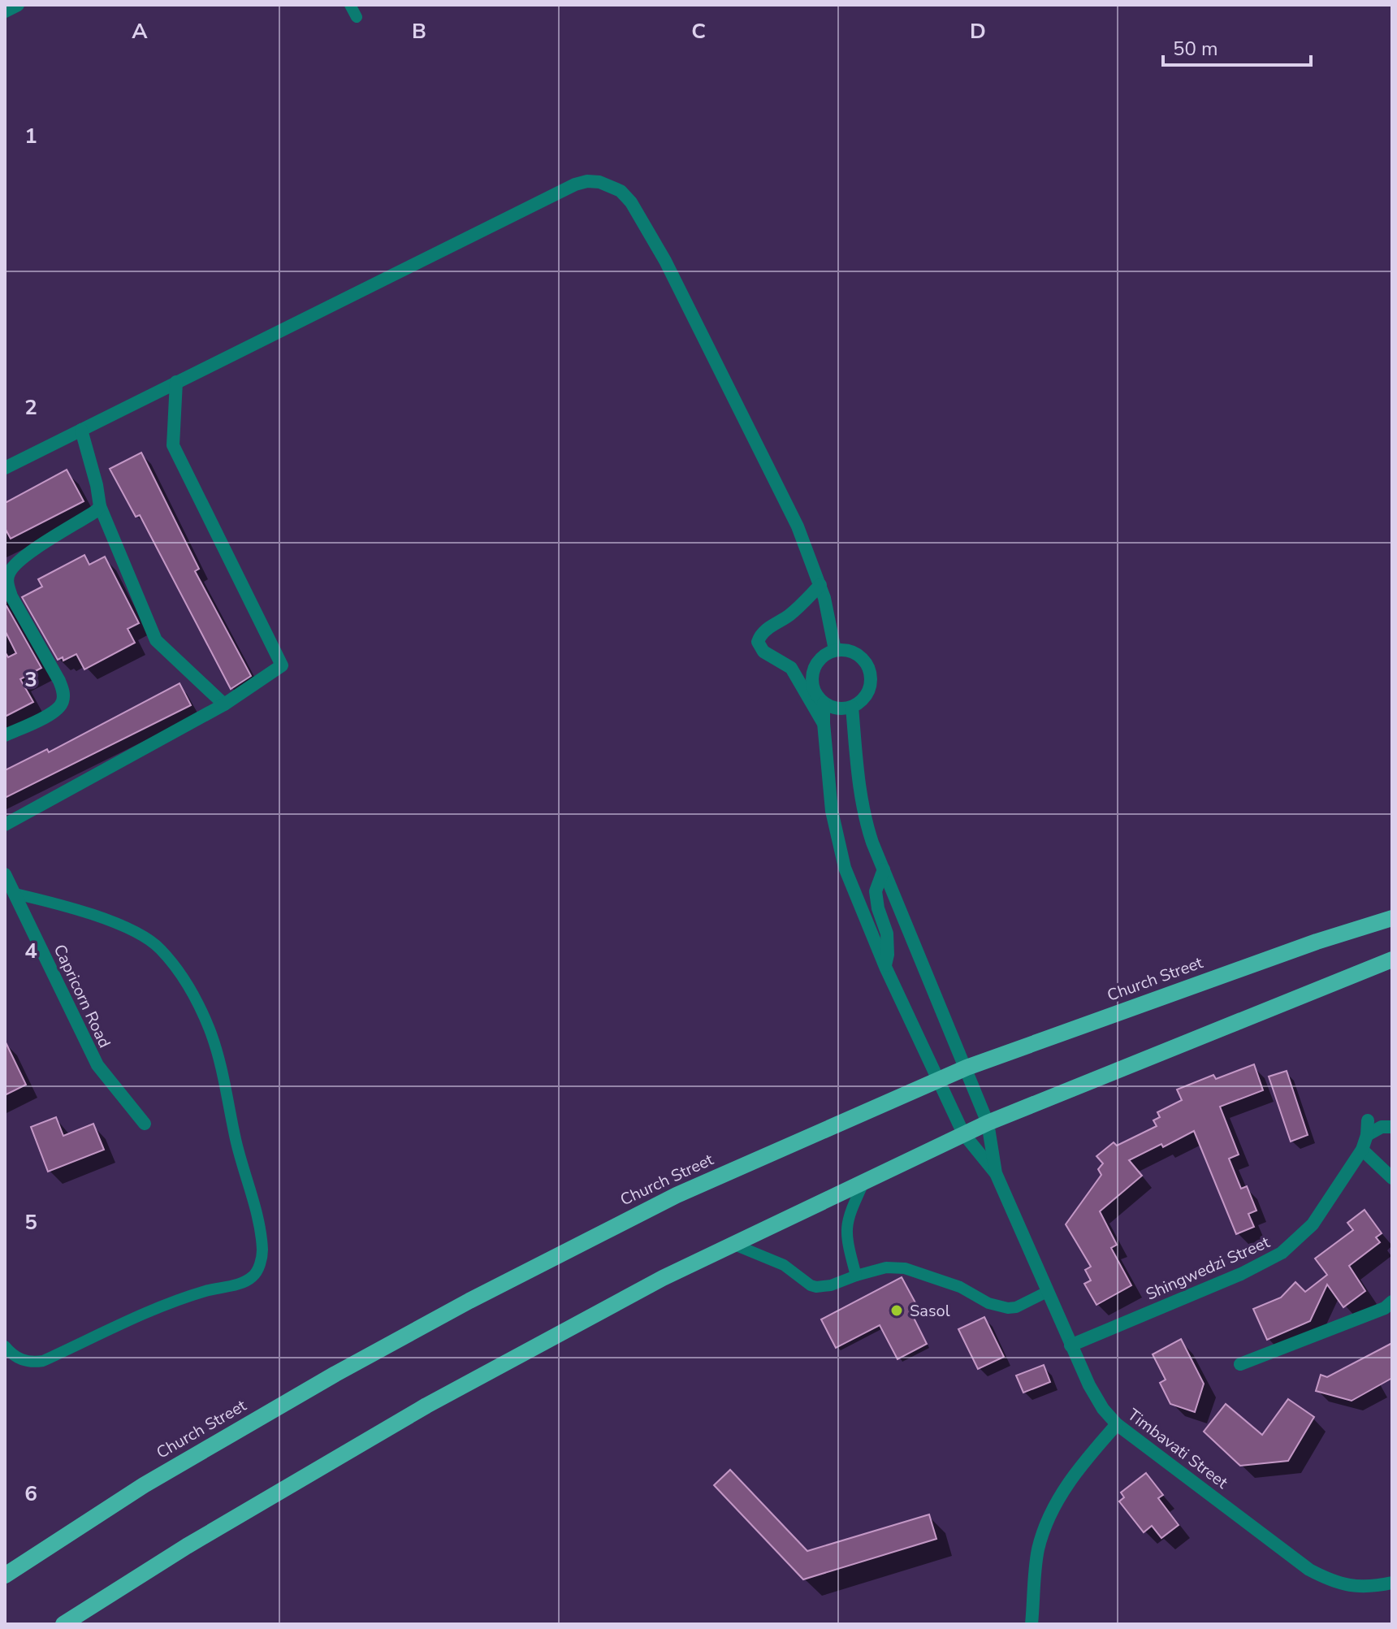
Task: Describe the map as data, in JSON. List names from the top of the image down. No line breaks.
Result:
{"streets":{"main road":["Church Street"],"street":["Capricorn Road","Shingwedzi Street","Timbavati Street"]},"crossings":[["Church Street","Timbavati Street"],["Shingwedzi Street","Timbavati Street"]],"places":["Sasol"],"scale_bar":"50 m","grid":{"columns":["A","B","C","D"],"rows":["1","2","3","4","5","6"]}}
